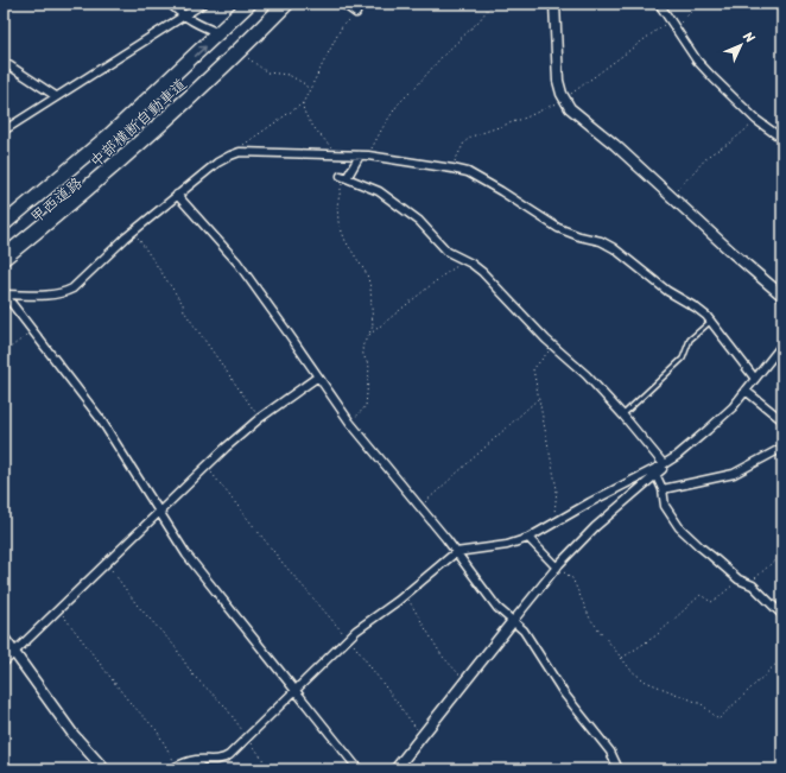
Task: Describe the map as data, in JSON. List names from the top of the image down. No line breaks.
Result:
{"streets":{"highway":["中部横断自動車道","甲西道路"]},"north":"top right"}
